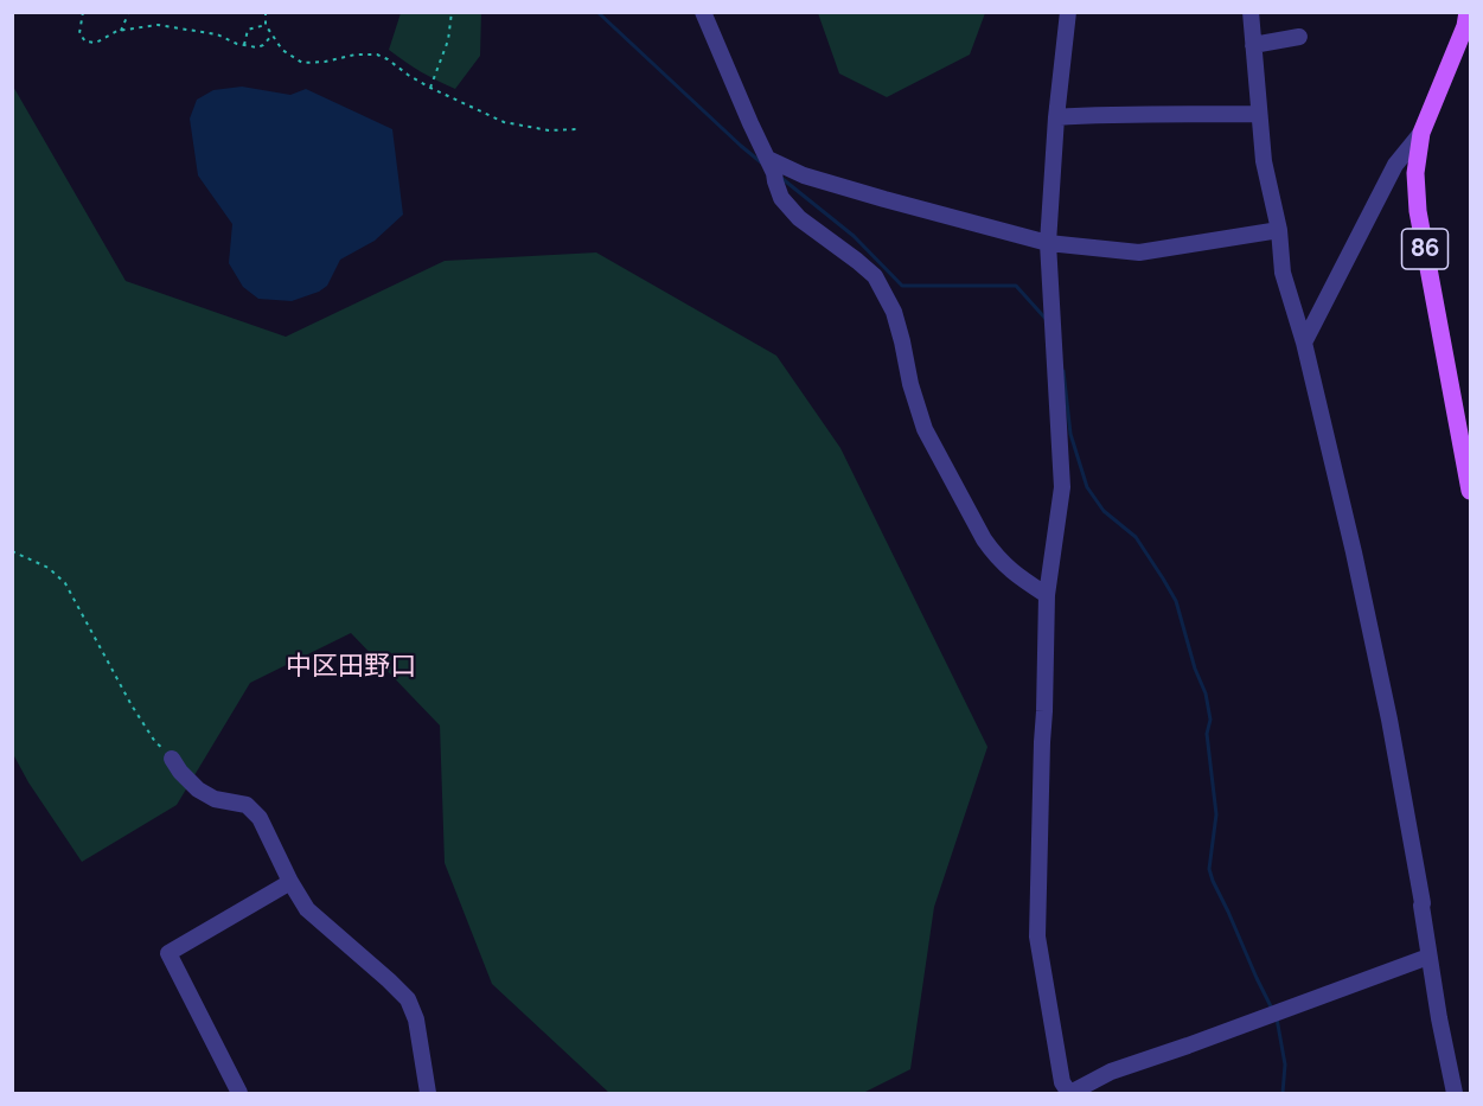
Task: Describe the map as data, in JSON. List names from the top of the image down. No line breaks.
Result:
{"streets":{"main road":["86"]},"districts":["中区田野口"]}
